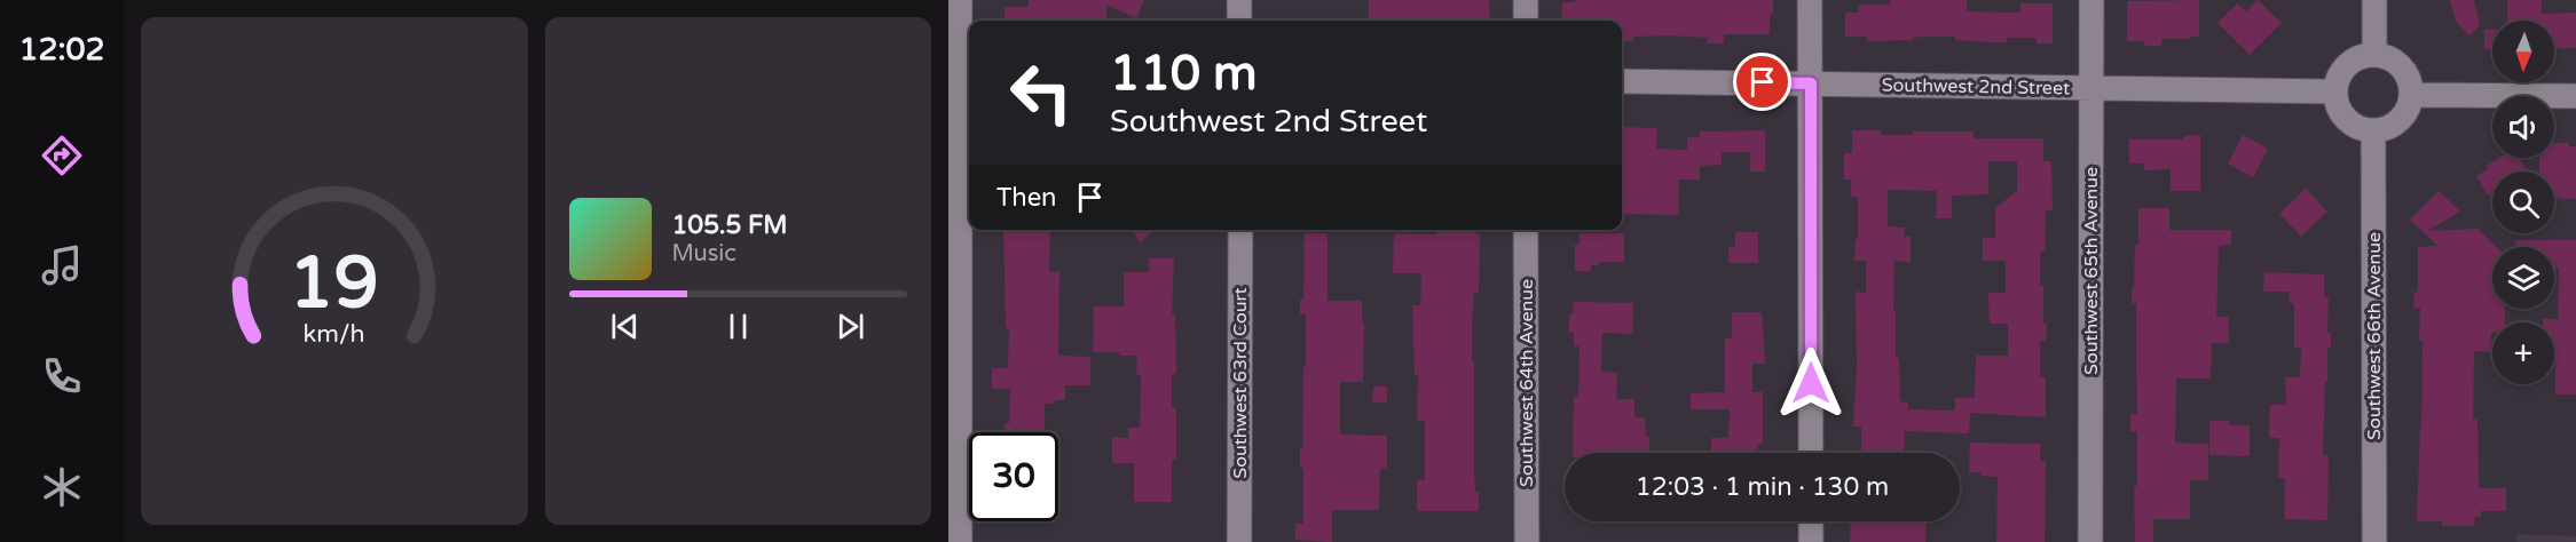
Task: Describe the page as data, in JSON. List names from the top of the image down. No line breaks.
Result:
{"streets":{"street":["Southwest 2nd Street","Southwest 65th Avenue","Southwest 66th Avenue","Southwest 63rd Court","Southwest 64th Avenue"]},"crossings":[["Southwest 2nd Street","Southwest 65th Avenue"],["Southwest 2nd Street","Southwest 66th Avenue"]],"north":"bottom","page":{"tabs":"12:02","map_buttons":"+","turn":["110 m","Southwest 2nd Street"],"then":"Then","song":["105.5 FM","Music"],"limit":"30","trip":"12:03 · 1 min · 130 m","gauge":["19","km/h"]}}
